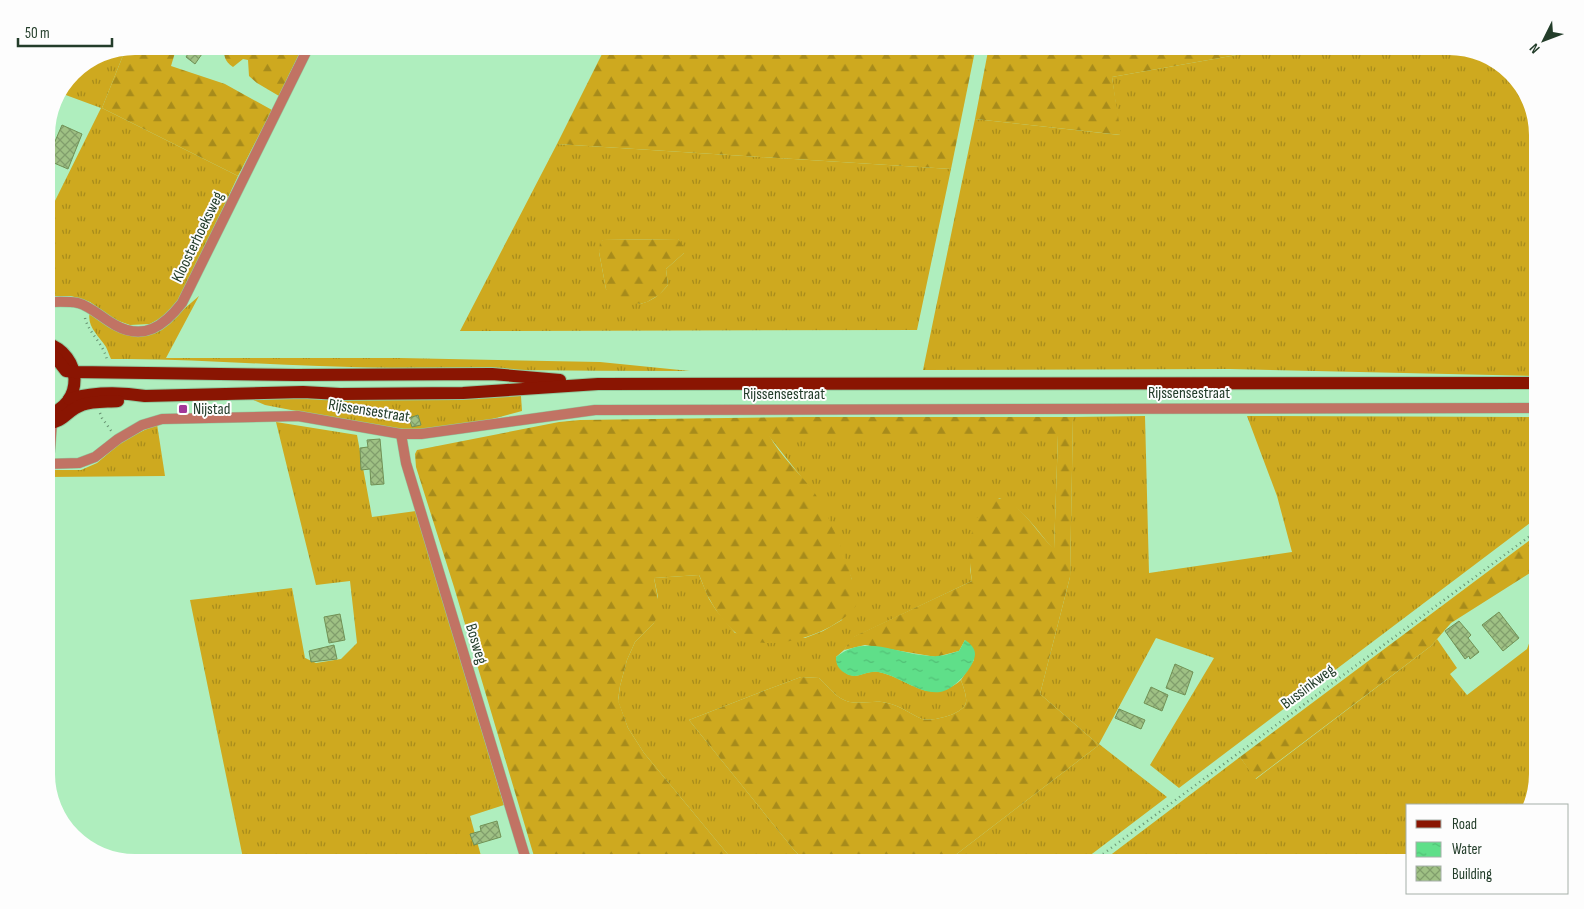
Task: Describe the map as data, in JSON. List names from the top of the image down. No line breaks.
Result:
{"streets":{"main road":["Rijssensestraat"],"street":["Kloosterhoeksweg","Bosweg"],"path":["Bussinkweg"]},"crossings":[["Rijssensestraat","Bosweg"]],"places":{"transit":["Nijstad"]},"legend":["Road","Water","Building"],"scale_bar":"50 m","north":"bottom left"}
